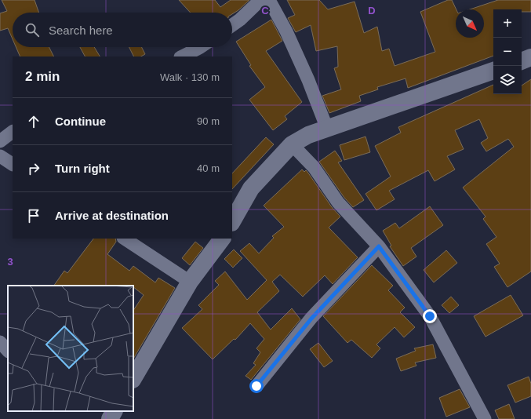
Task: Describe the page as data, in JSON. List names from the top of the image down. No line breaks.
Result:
{"north":"bottom right","page":{"map_buttons":["+","−"],"search":"Search here","heading":["2 min","Walk · 130 m"],"list":[["Continue","90 m"],["Turn right","40 m"],"Arrive at destination"]},"grid":{"columns":["C","D"],"rows":["3"]}}
